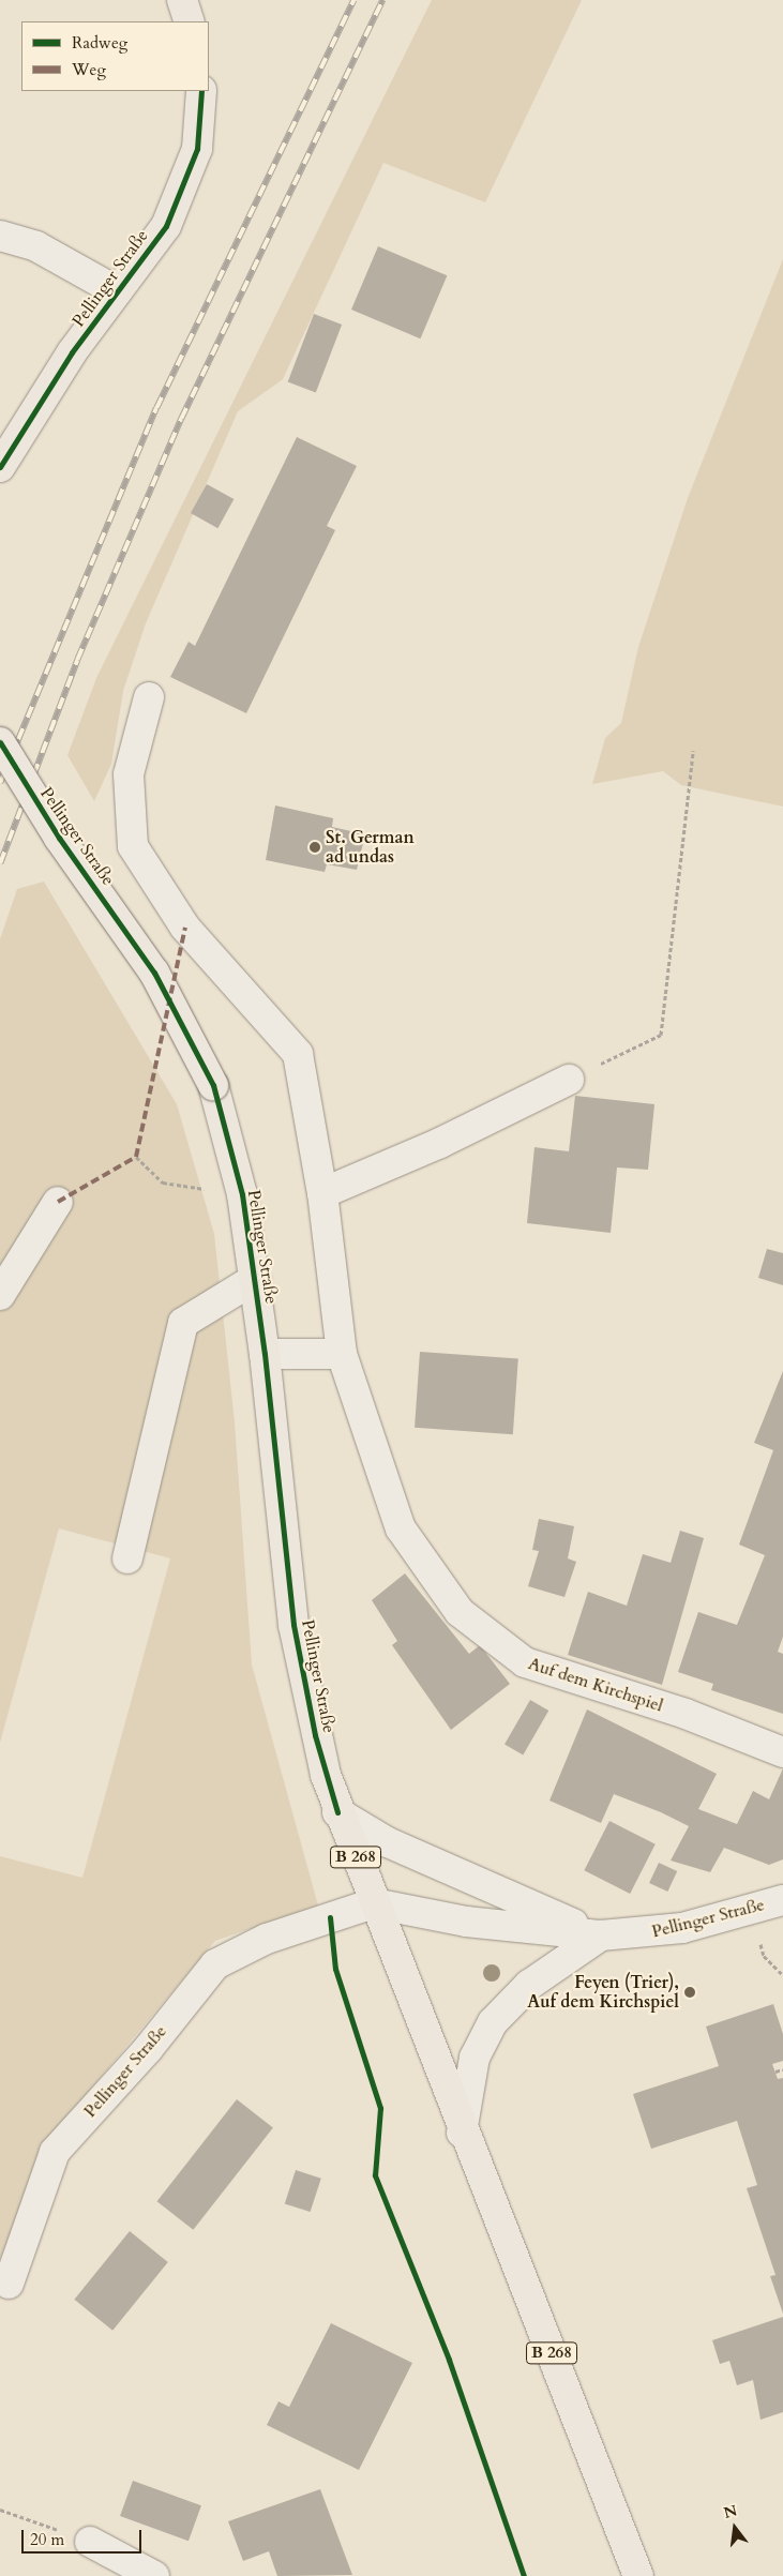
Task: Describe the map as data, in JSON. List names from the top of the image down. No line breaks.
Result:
{"streets":{"main road":["Pellinger Straße","B 268"],"street":["Auf dem Kirchspiel"]},"crossings":[["Pellinger Straße","B 268"]],"places":["St. German ad undas","Feyen (Trier), Auf dem Kirchspiel"],"legend":["Radweg","Weg"],"scale_bar":"20 m","north":"top"}
